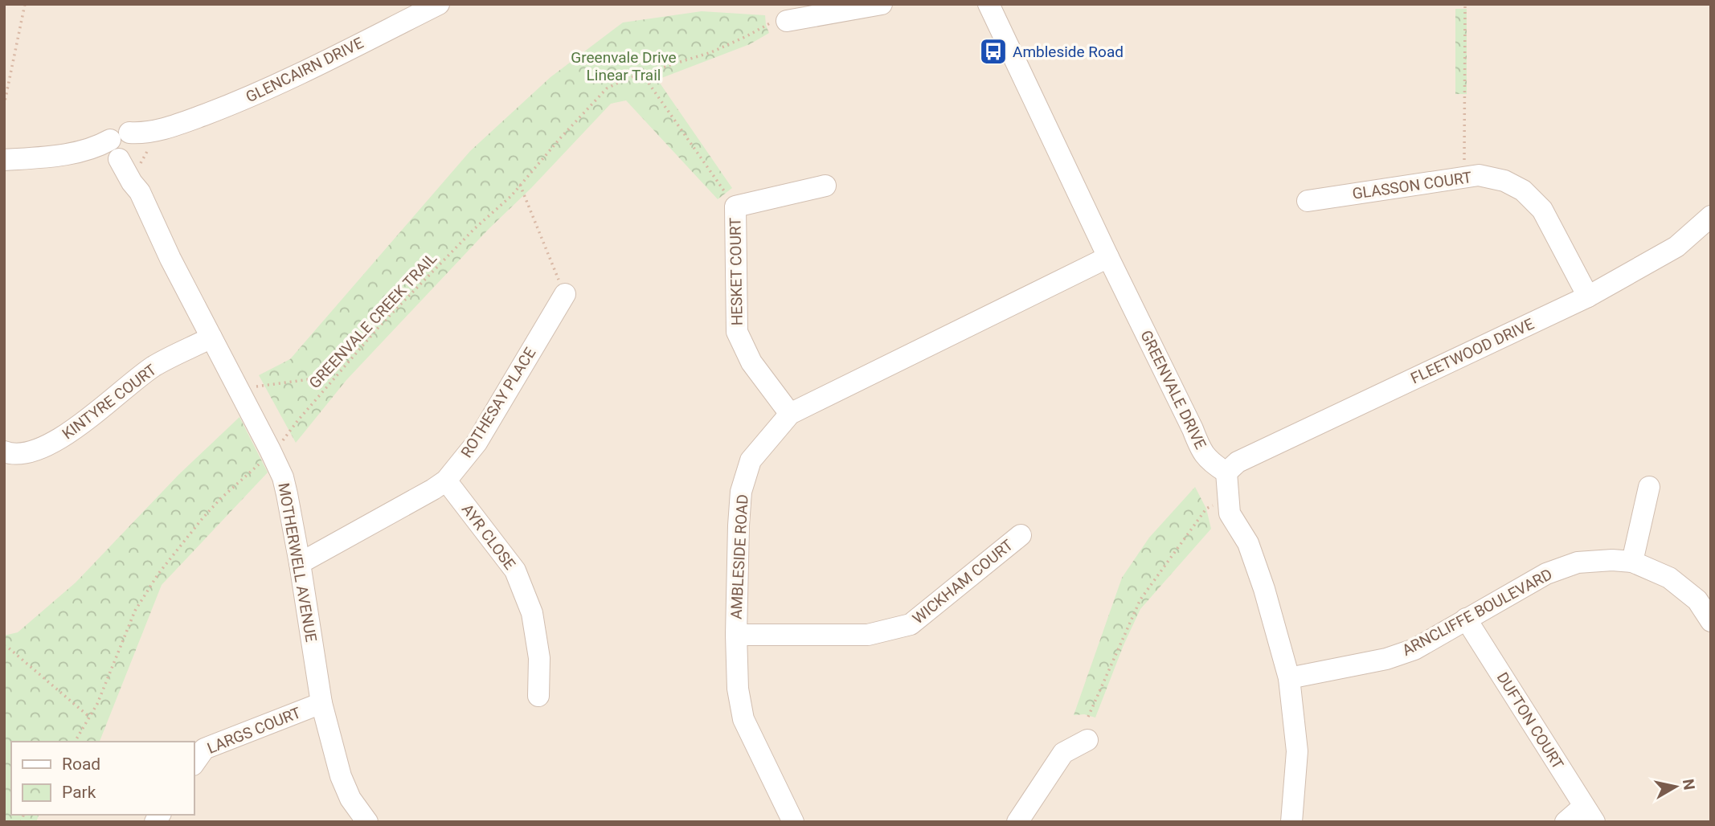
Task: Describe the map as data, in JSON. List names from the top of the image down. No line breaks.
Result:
{"streets":{"street":["GLENCAIRN DRIVE","GLASSON COURT","HESKET COURT","FLEETWOOD DRIVE","GREENVALE DRIVE","KINTYRE COURT","ROTHESAY PLACE","AYR CLOSE","AMBLESIDE ROAD","MOTHERWELL AVENUE","WICKHAM COURT","ARNCLIFFE BOULEVARD","DUFTON COURT","LARGS COURT"],"path":["GREENVALE CREEK TRAIL"]},"crossings":[["GLENCAIRN DRIVE","MOTHERWELL AVENUE"],["GLASSON COURT","FLEETWOOD DRIVE"],["HESKET COURT","AMBLESIDE ROAD"],["GREENVALE CREEK TRAIL","MOTHERWELL AVENUE"],["FLEETWOOD DRIVE","GREENVALE DRIVE"],["GREENVALE DRIVE","AMBLESIDE ROAD"],["KINTYRE COURT","MOTHERWELL AVENUE"],["ROTHESAY PLACE","AYR CLOSE"],["ROTHESAY PLACE","MOTHERWELL AVENUE"],["AMBLESIDE ROAD","WICKHAM COURT"],["MOTHERWELL AVENUE","LARGS COURT"],["ARNCLIFFE BOULEVARD","DUFTON COURT"]],"parks":["Greenvale Drive Linear Trail"],"places":{"bus stop":["Ambleside Road"]},"legend":["Road","Park"],"north":"right"}
